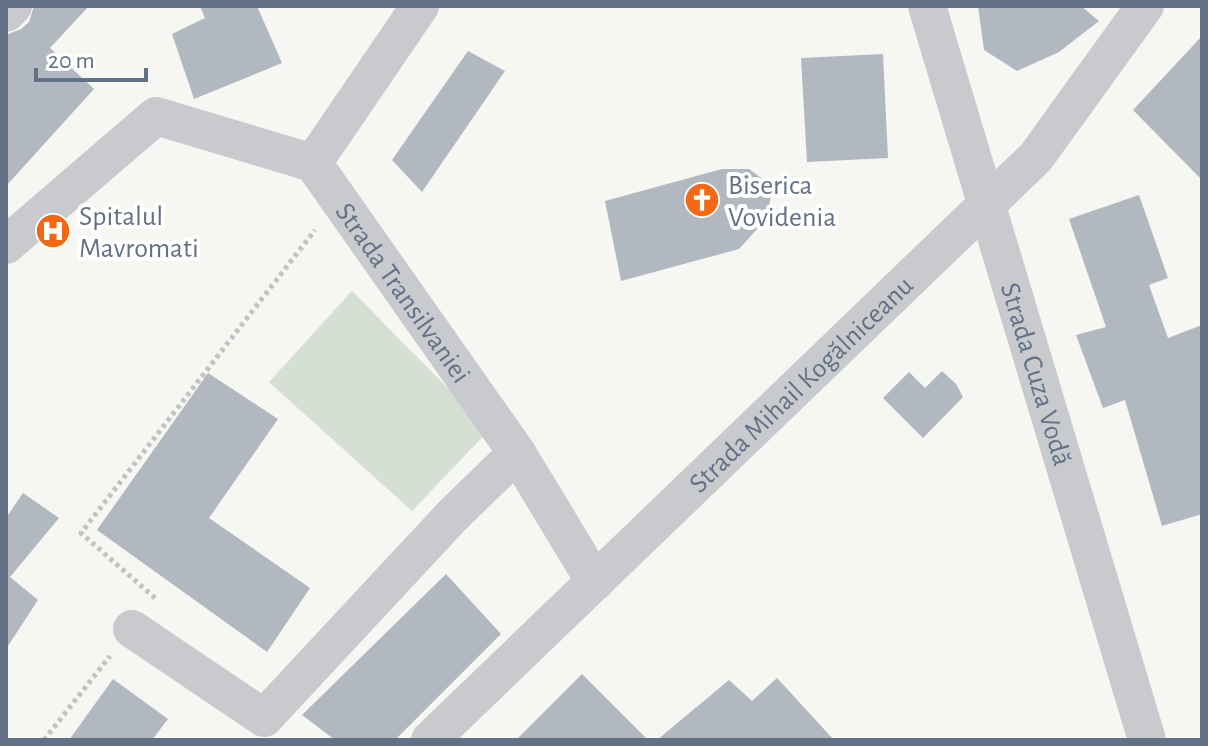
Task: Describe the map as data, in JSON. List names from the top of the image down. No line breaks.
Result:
{"streets":{"street":["Strada Transilvaniei","Strada Cuza Vodă","Strada Mihail Kogălniceanu"]},"crossings":[["Strada Transilvaniei","Strada Mihail Kogălniceanu"],["Strada Cuza Vodă","Strada Mihail Kogălniceanu"]],"places":{"church":["Biserica Vovidenia"],"hospital":["Spitalul Mavromati"]},"scale_bar":"20 m"}
